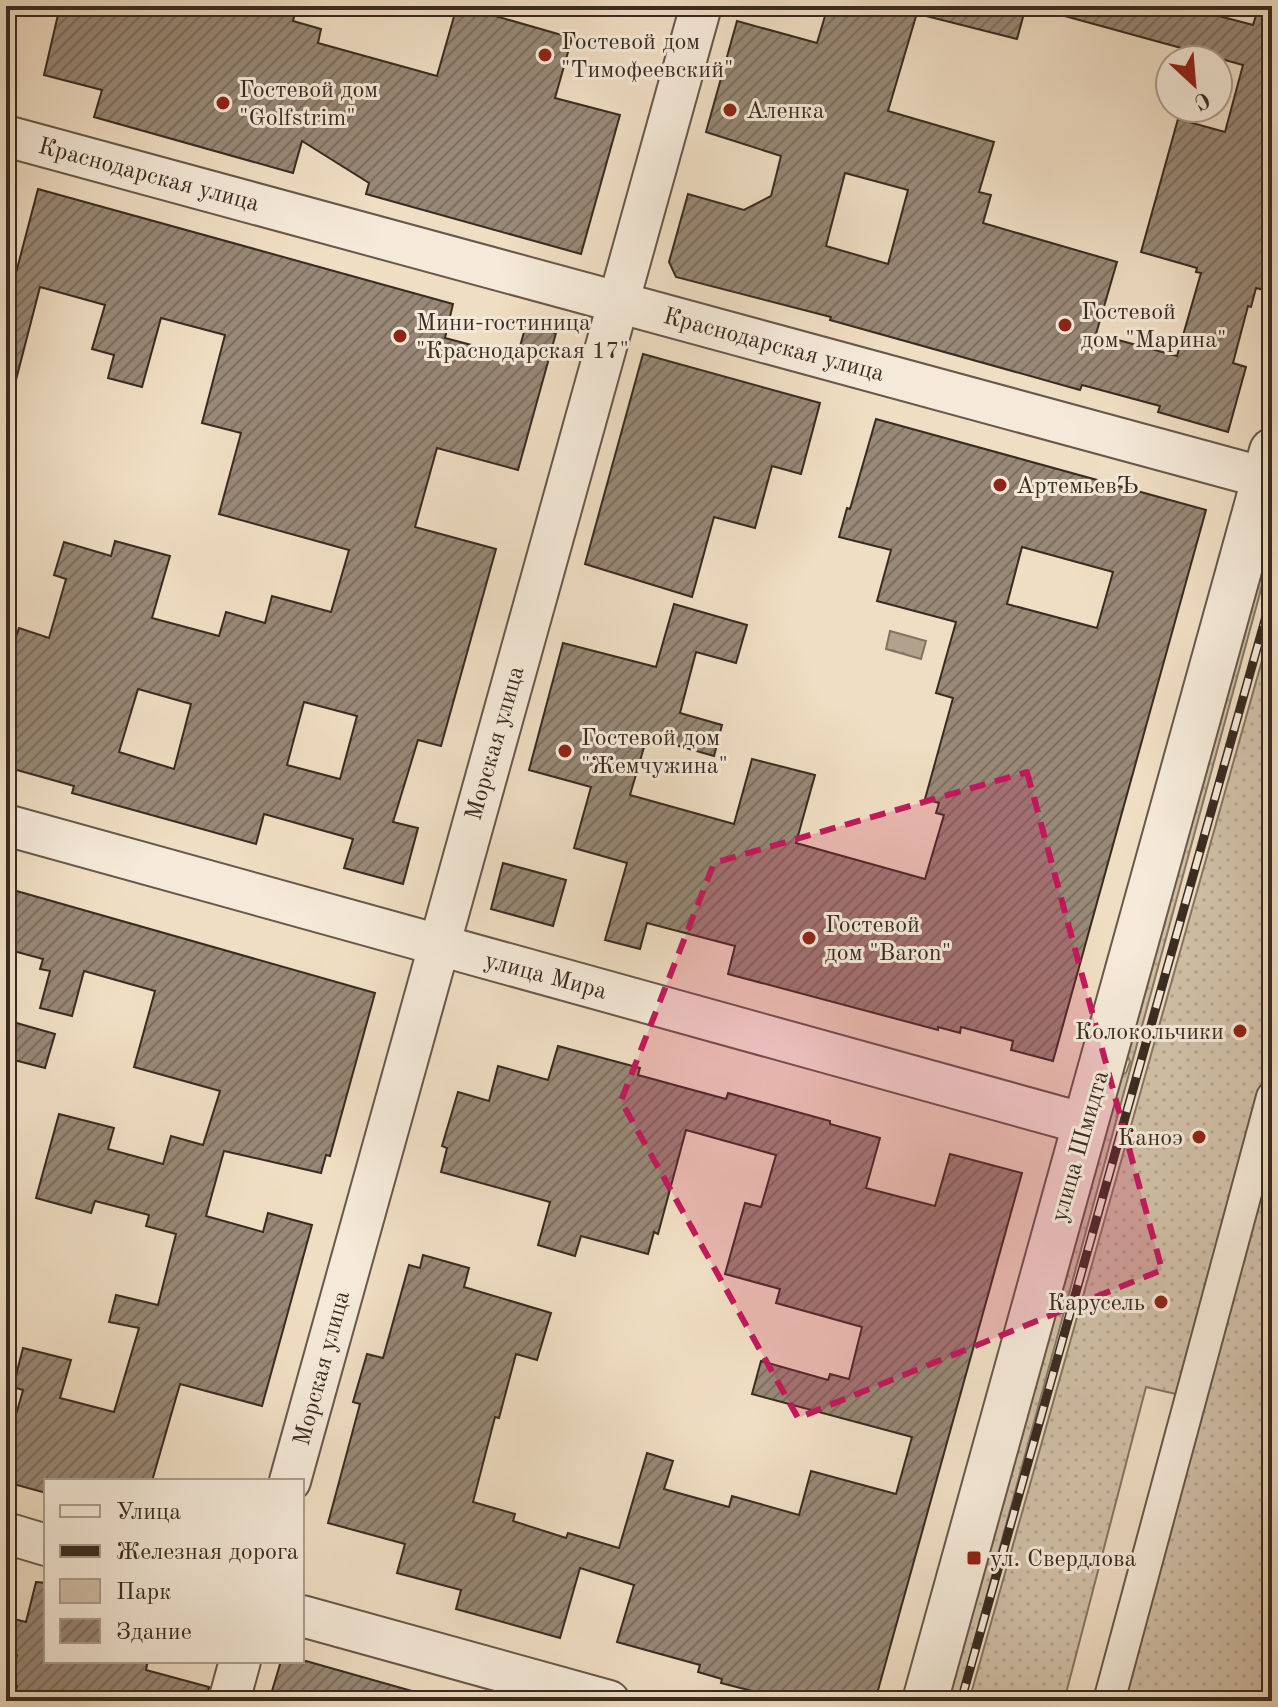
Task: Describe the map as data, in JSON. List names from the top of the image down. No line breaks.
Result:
{"streets":{"street":["Краснодарская улица","Морская улица","улица Мира","улица Шмидта"]},"crossings":[["Краснодарская улица","Морская улица"],["Краснодарская улица","улица Шмидта"],["Морская улица","улица Мира"],["улица Мира","улица Шмидта"]],"places":{"other":["Гостевой дом \"Тимофеевский\"","Гостевой дом \"Golfstrim\"","Аленка","Гостевой дом \"Марина\"","Мини-гостиница \"Краснодарская 17\"","АртемьевЪ","Гостевой дом \"Жемчужина\"","Гостевой дом \"Baron\"","Колокольчики","Каноэ","Карусель"],"transit":["ул. Свердлова"]},"legend":["Улица","Железная дорога","Парк","Здание"],"north":"bottom right"}
